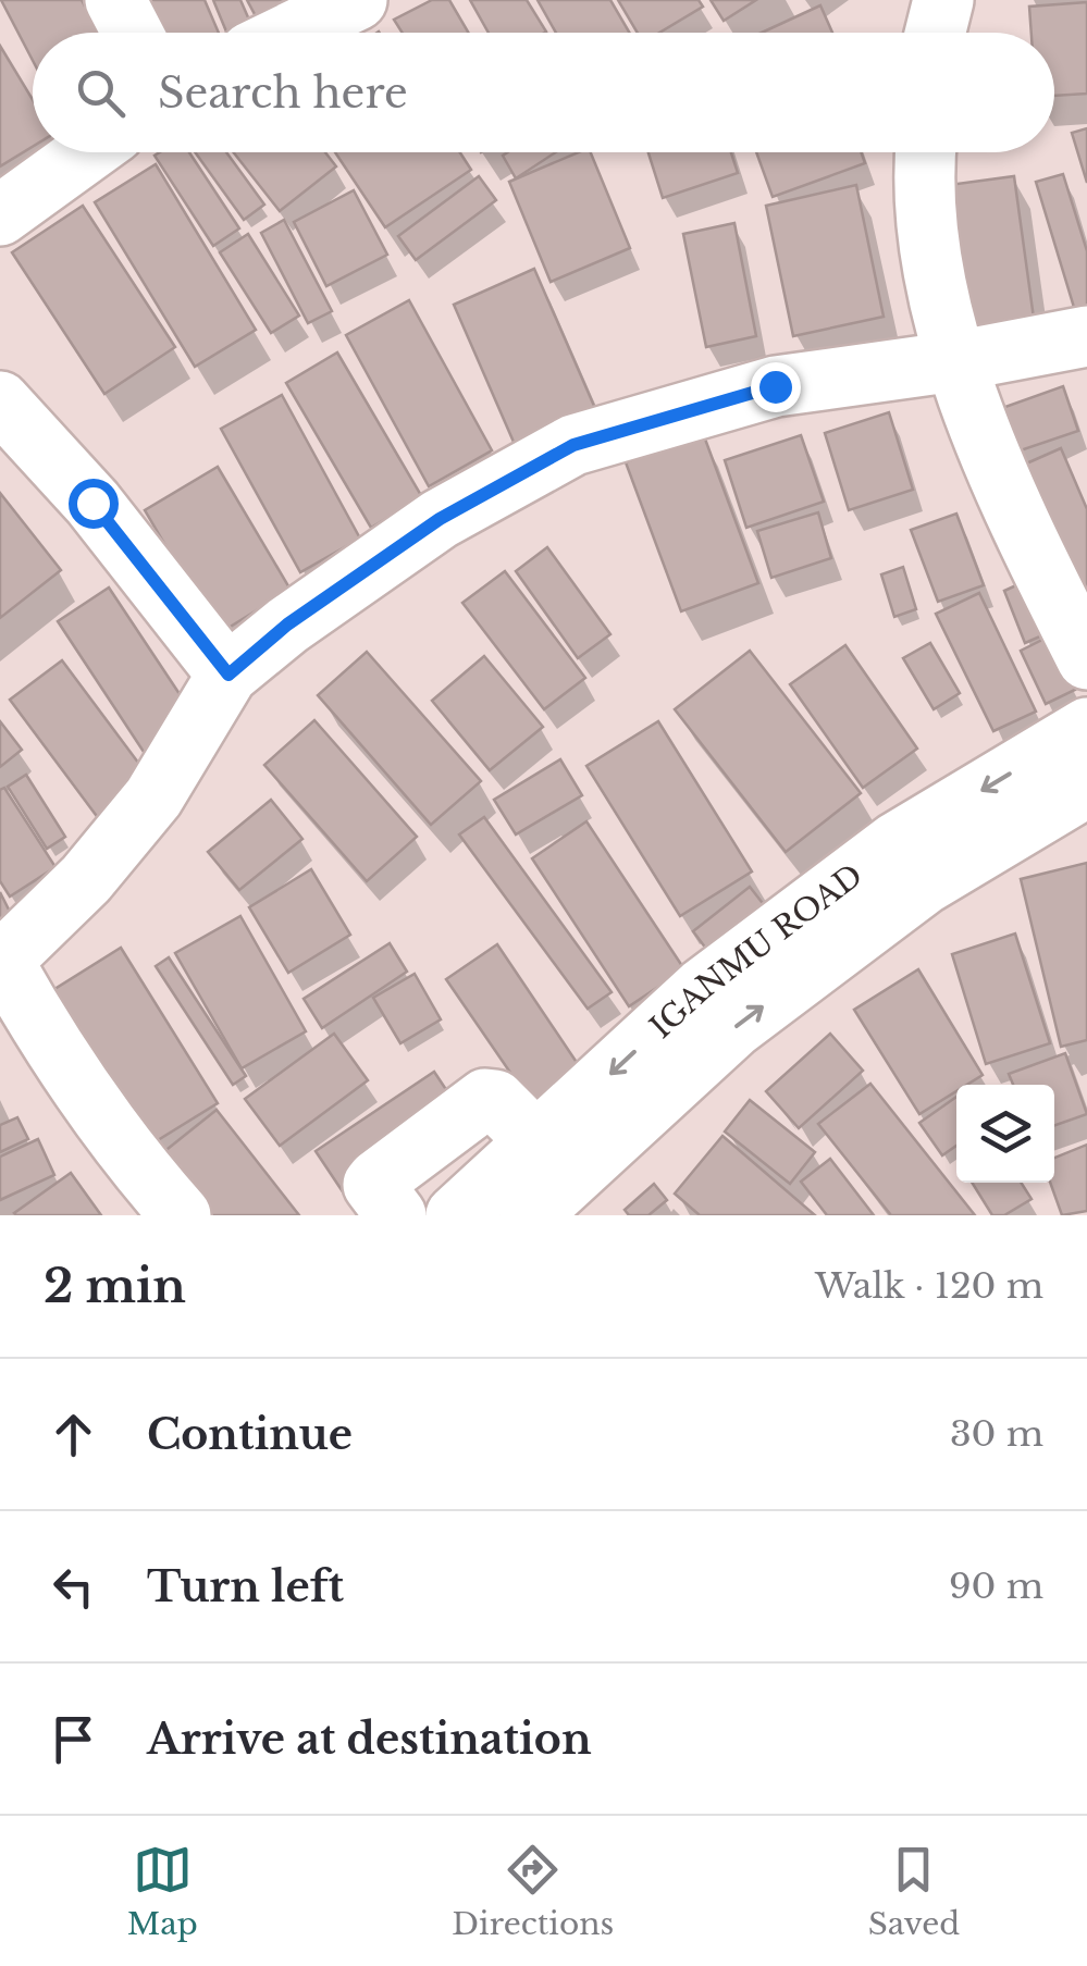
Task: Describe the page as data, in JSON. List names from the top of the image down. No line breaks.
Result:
{"streets":{"street":["IGANMU ROAD"]},"page":{"search":"Search here","heading":["2 min","Walk · 120 m"],"list":[["Continue","30 m"],["Turn left","90 m"],"Arrive at destination"],"nav":["Map","Directions","Saved"]}}
